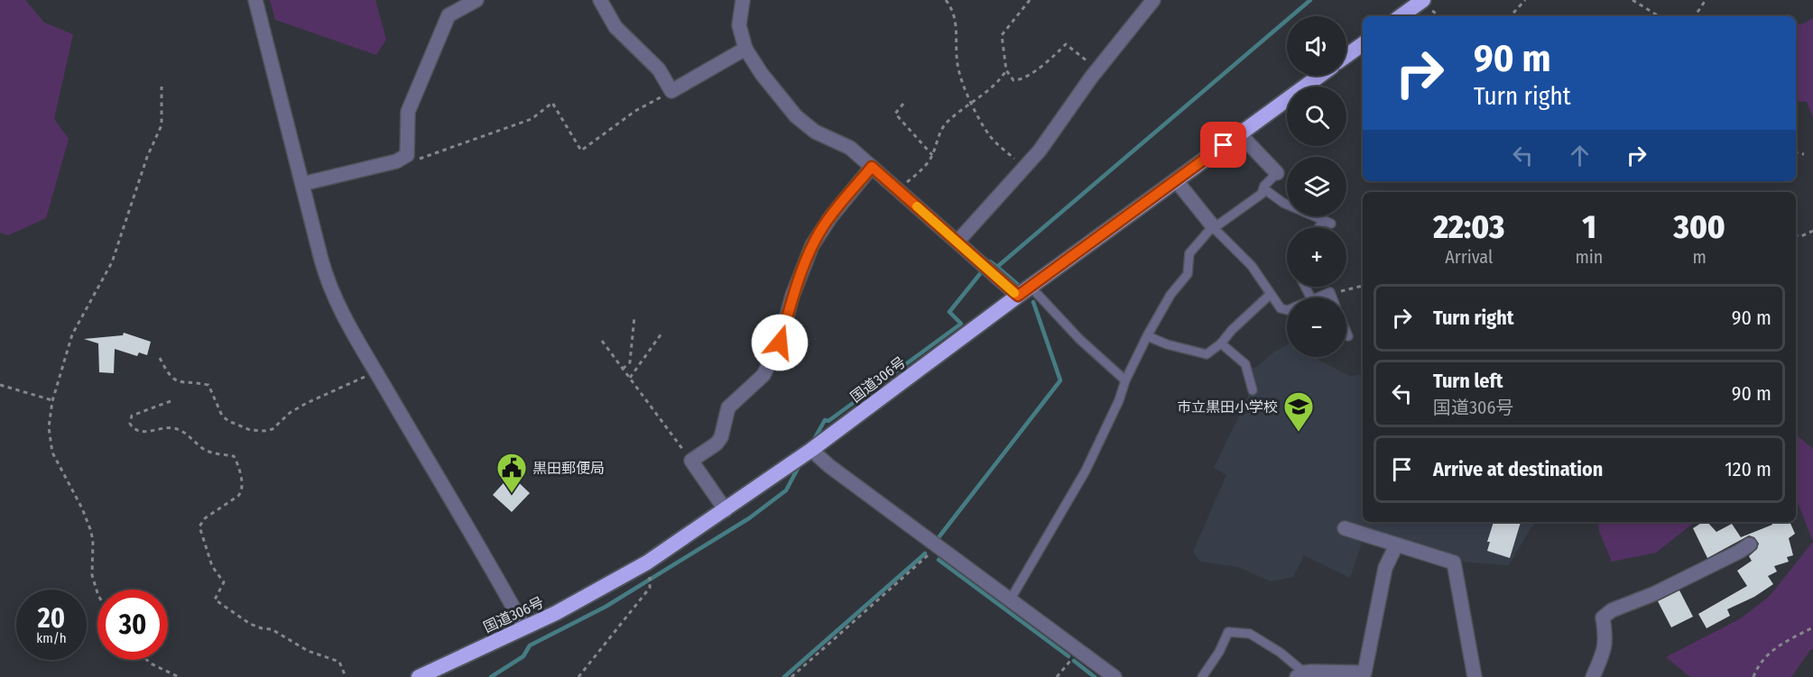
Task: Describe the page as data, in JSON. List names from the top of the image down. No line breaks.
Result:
{"streets":{"highway":["国道306号"]},"places":{"school or university":["市立黒田小学校"],"public building":["黒田郵便局"]},"page":{"map_buttons":["+","−"],"turn":["90 m","Turn right"],"eta":["22:03","Arrival","1","min","300","m"],"list":[{"name":"Turn right","value":"90 m"},{"name":"Turn left","note":"国道306号","value":"90 m"},{"name":"Arrive at destination","value":"120 m"}],"speed":"20 km/h","limit":"30"}}
